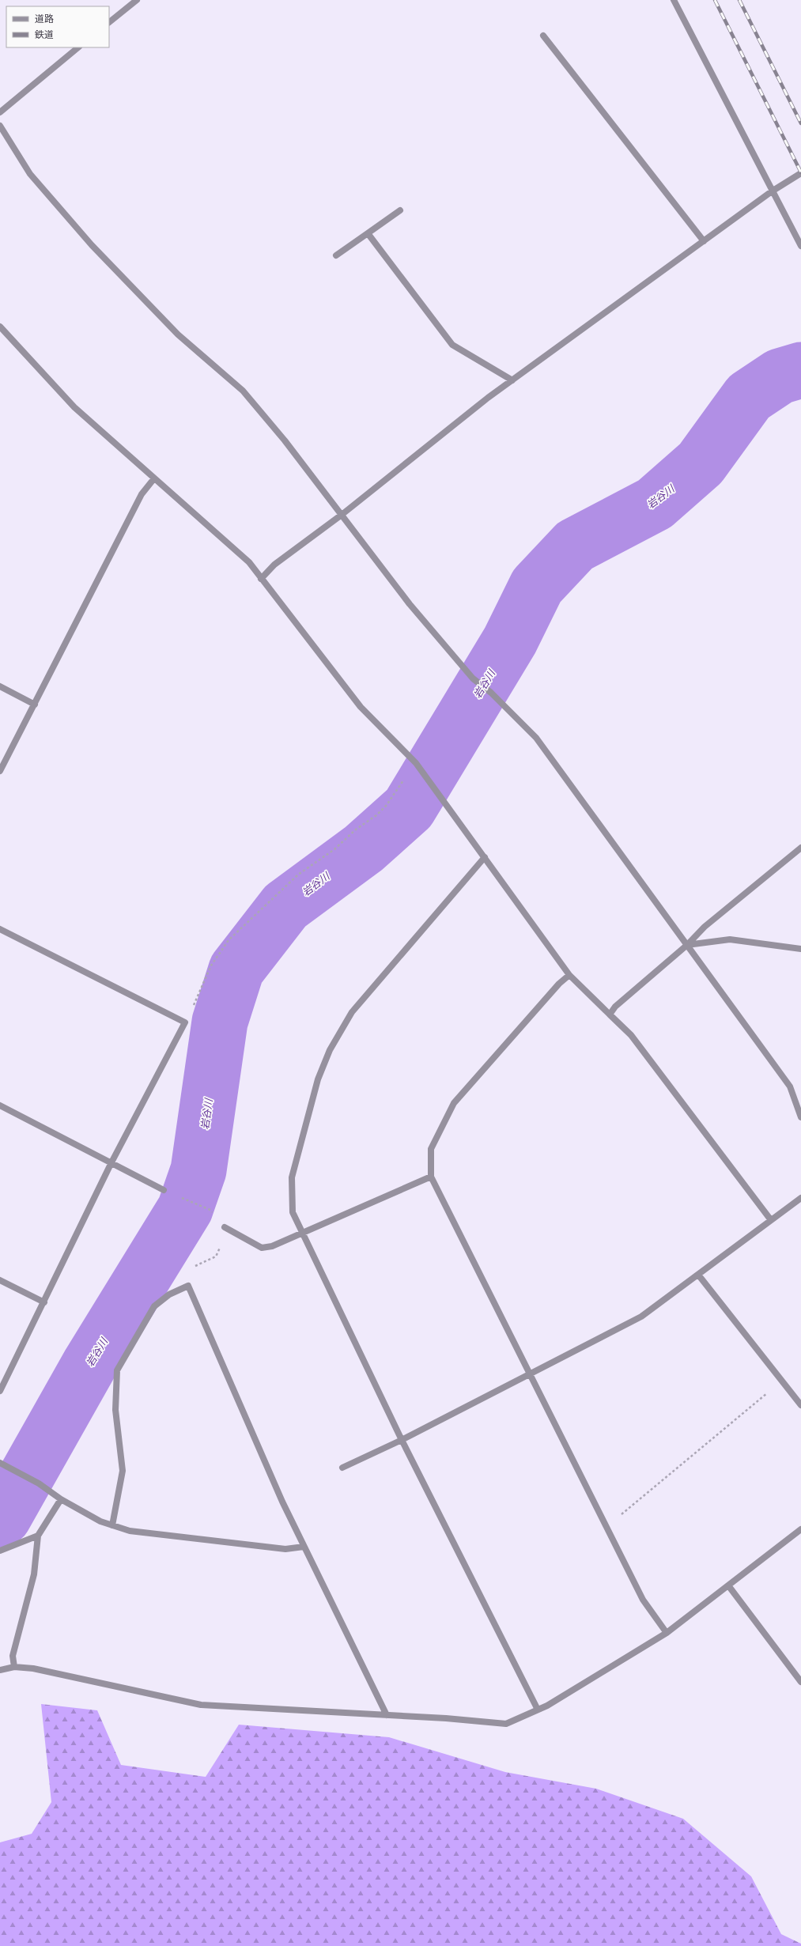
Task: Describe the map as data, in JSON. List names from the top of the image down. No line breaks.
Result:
{"water":["岩谷川"],"legend":["道路","鉄道"]}
